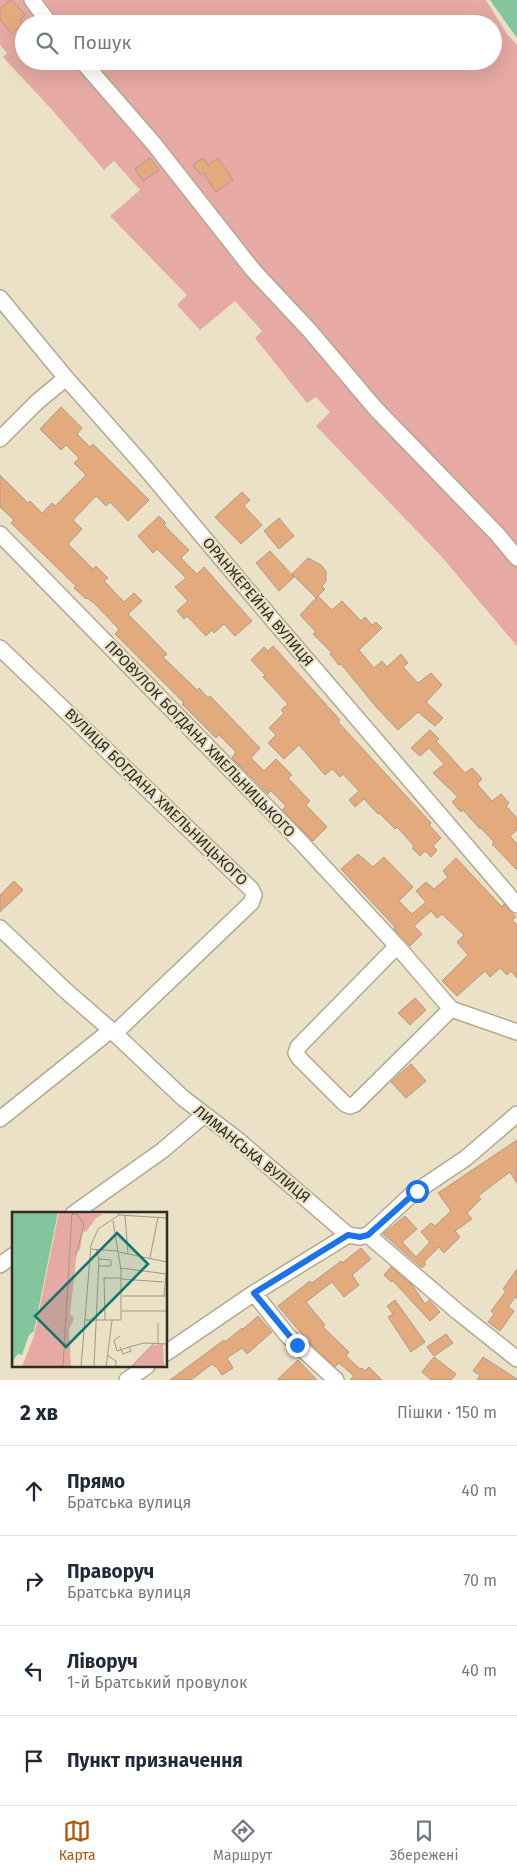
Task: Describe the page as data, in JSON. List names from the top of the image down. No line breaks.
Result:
{"streets":{"street":["ОРАНЖЕРЕЙНА ВУЛИЦЯ","ПРОВУЛОК БОГДАНА ХМЕЛЬНИЦЬКОГО","ВУЛИЦЯ БОГДАНА ХМЕЛЬНИЦЬКОГО","ЛИМАНСЬКА ВУЛИЦЯ"]},"crossings":[["ВУЛИЦЯ БОГДАНА ХМЕЛЬНИЦЬКОГО","ЛИМАНСЬКА ВУЛИЦЯ"]],"page":{"search":"Пошук","heading":["2 хв","Пішки · 150 m"],"list":[["Прямо","Братська вулиця","40 m"],["Праворуч","Братська вулиця","70 m"],["Ліворуч","1-й Братський провулок","40 m"],"Пункт призначення"],"nav":["Карта","Маршрут","Збережені"]}}
